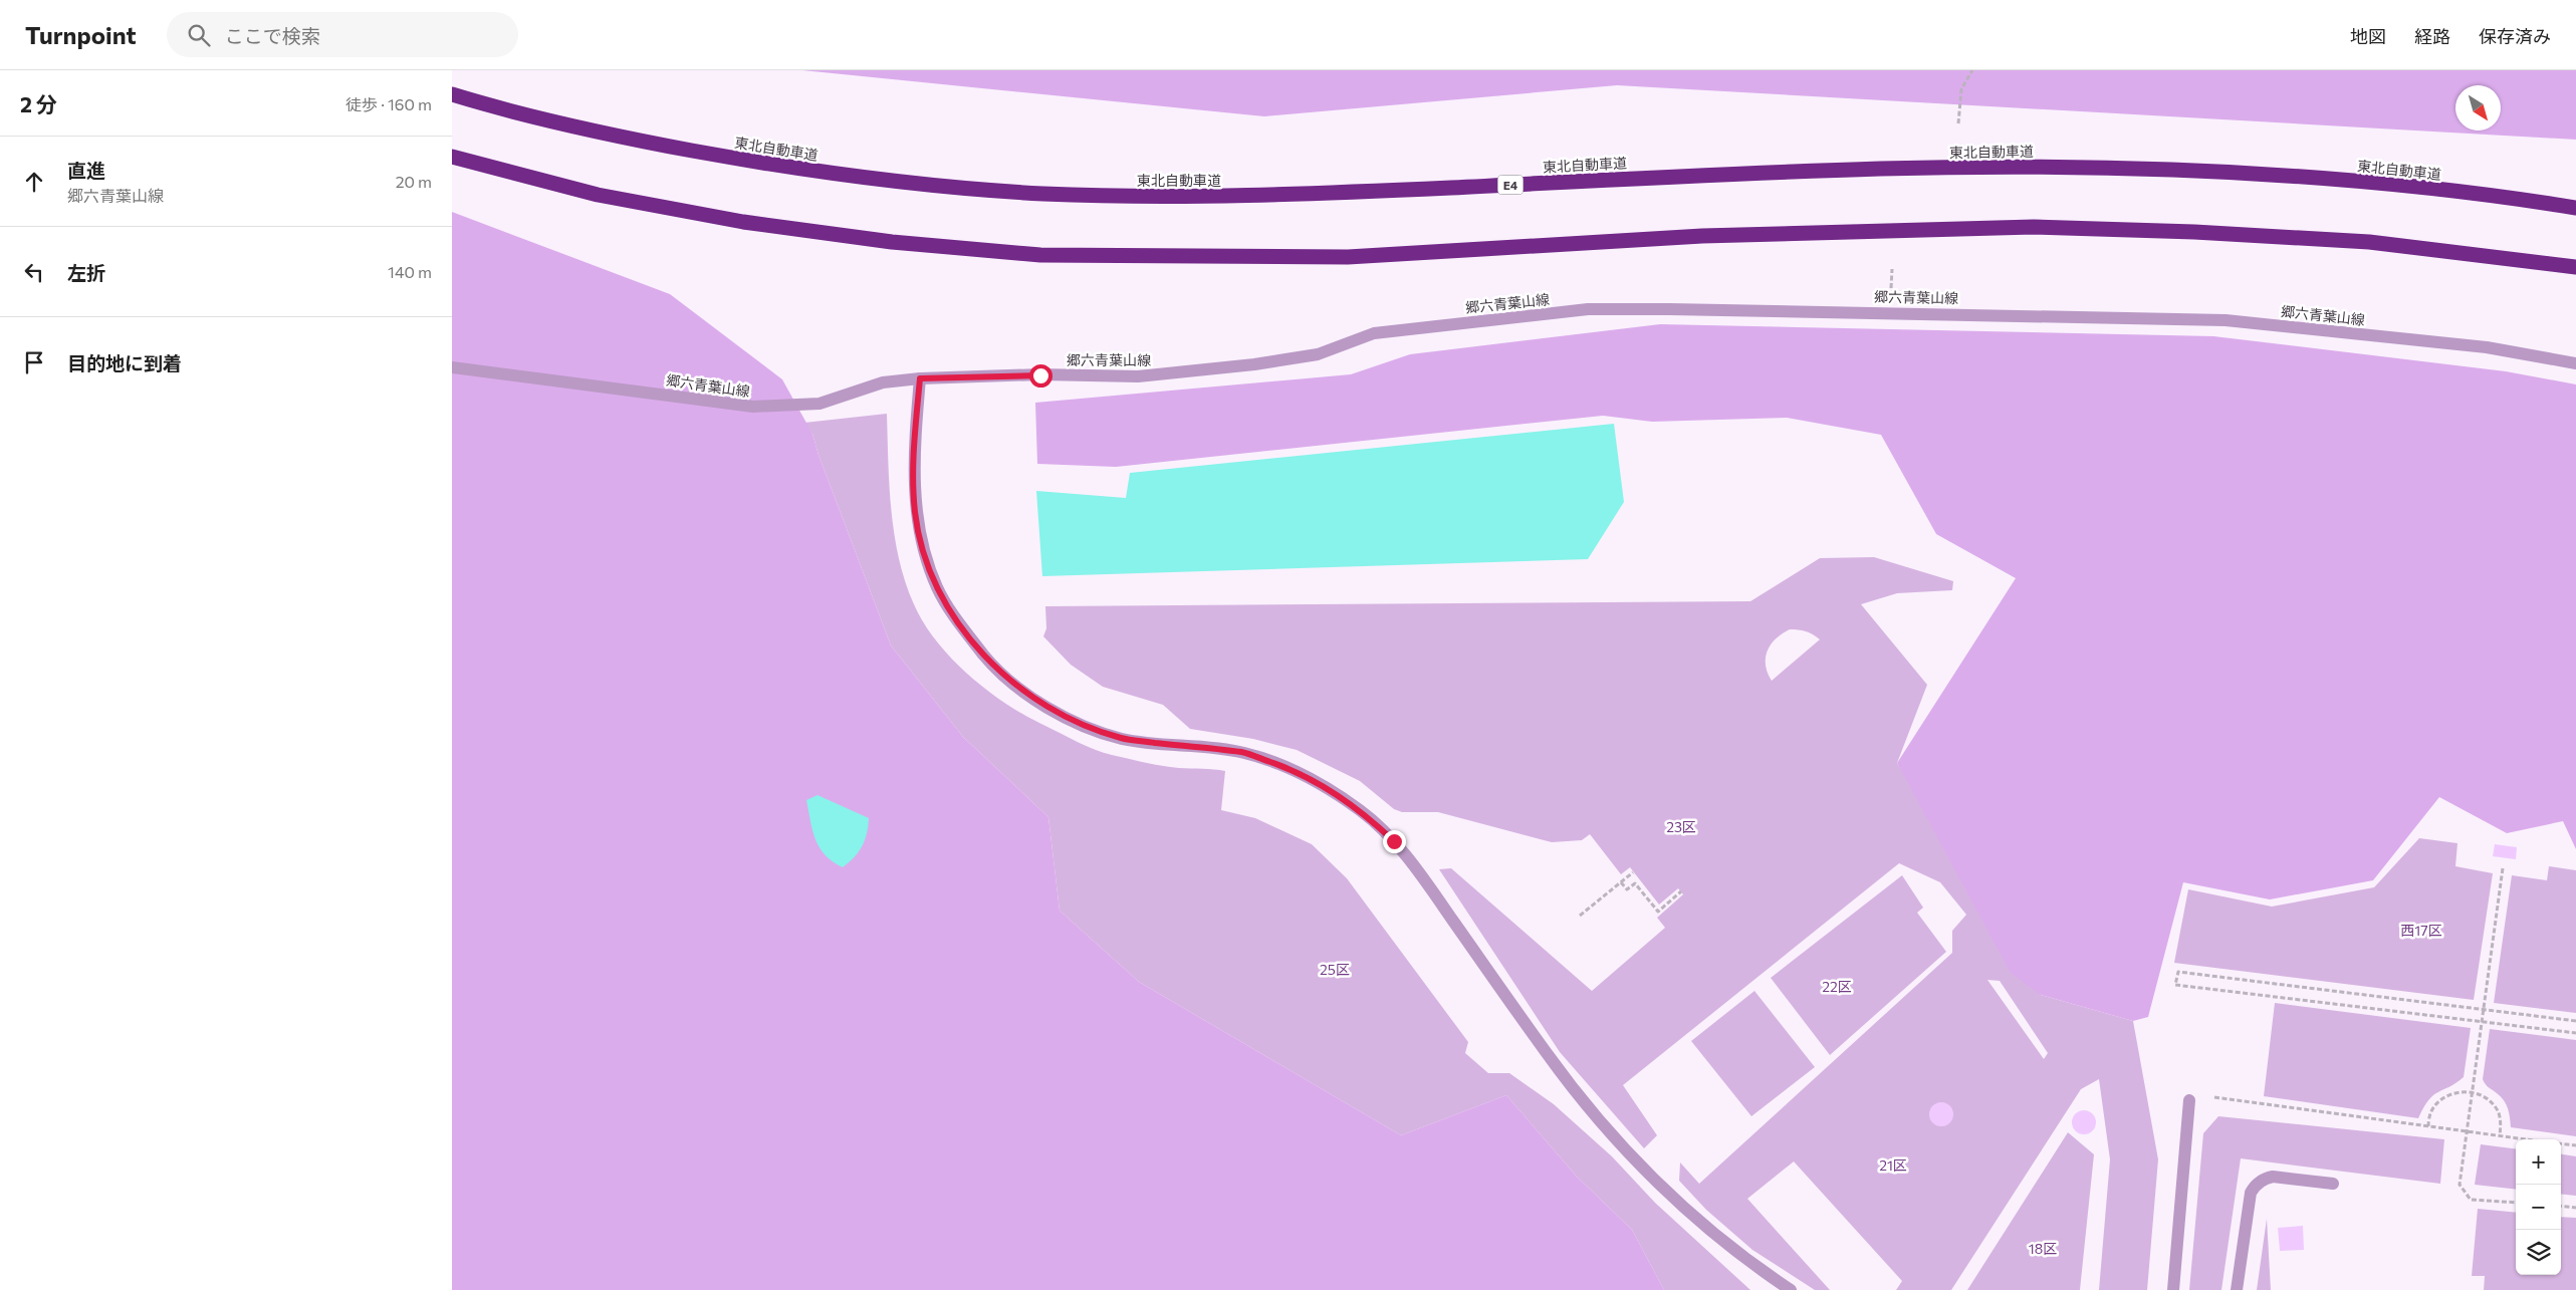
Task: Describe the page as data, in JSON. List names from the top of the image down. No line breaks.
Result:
{"streets":{"highway":["東北自動車道","E4"],"street":["郷六青葉山線"]},"parks":["23区","西17区","25区","22区","21区","18区"],"north":"bottom right","page":{"header":"Turnpoint","search":"ここで検索","nav":["地図","経路","保存済み"],"heading":["2 分","徒歩 · 160 m"],"list":[["直進","郷六青葉山線","20 m"],["左折","140 m"],"目的地に到着"],"map_buttons":["+","−"]}}
